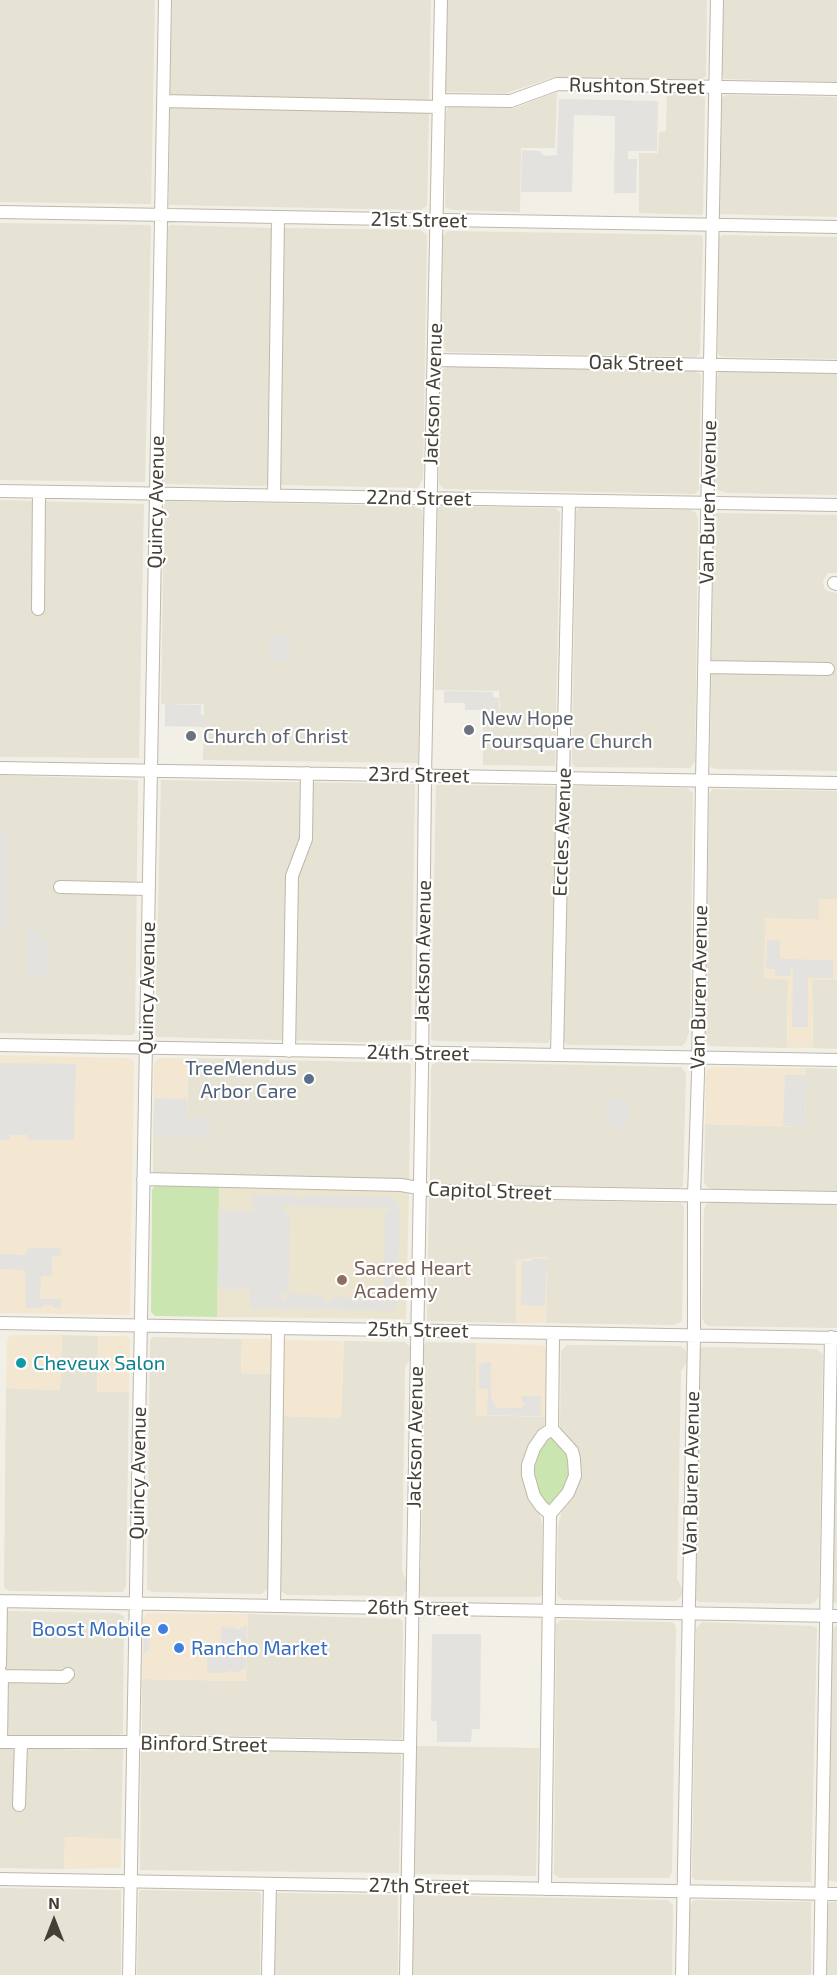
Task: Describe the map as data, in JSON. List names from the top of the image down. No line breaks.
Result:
{"streets":{"street":["Rushton Street","21st Street","Oak Street","Jackson Avenue","22nd Street","Quincy Avenue","Van Buren Avenue","23rd Street","Eccles Avenue","24th Street","Capitol Street","25th Street","26th Street","Binford Street","27th Street"]},"crossings":[["Rushton Street","Jackson Avenue"],["Rushton Street","Quincy Avenue"],["Rushton Street","Van Buren Avenue"],["21st Street","Jackson Avenue"],["21st Street","Quincy Avenue"],["21st Street","Van Buren Avenue"],["Oak Street","Jackson Avenue"],["Oak Street","Van Buren Avenue"],["Jackson Avenue","22nd Street"],["Jackson Avenue","23rd Street"],["Jackson Avenue","24th Street"],["Jackson Avenue","Capitol Street"],["Jackson Avenue","25th Street"],["Jackson Avenue","26th Street"],["Jackson Avenue","Binford Street"],["Jackson Avenue","27th Street"],["22nd Street","Quincy Avenue"],["22nd Street","Van Buren Avenue"],["22nd Street","Eccles Avenue"],["Quincy Avenue","23rd Street"],["Quincy Avenue","24th Street"],["Quincy Avenue","Capitol Street"],["Quincy Avenue","25th Street"],["Quincy Avenue","26th Street"],["Quincy Avenue","Binford Street"],["Quincy Avenue","27th Street"],["Van Buren Avenue","23rd Street"],["Van Buren Avenue","24th Street"],["Van Buren Avenue","Capitol Street"],["Van Buren Avenue","25th Street"],["Van Buren Avenue","26th Street"],["Van Buren Avenue","27th Street"],["23rd Street","Eccles Avenue"],["Eccles Avenue","24th Street"]],"places":["New Hope Foursquare Church","Church of Christ","TreeMendus Arbor Care","Sacred Heart Academy","Cheveux Salon","Boost Mobile","Rancho Market"],"north":"top"}
